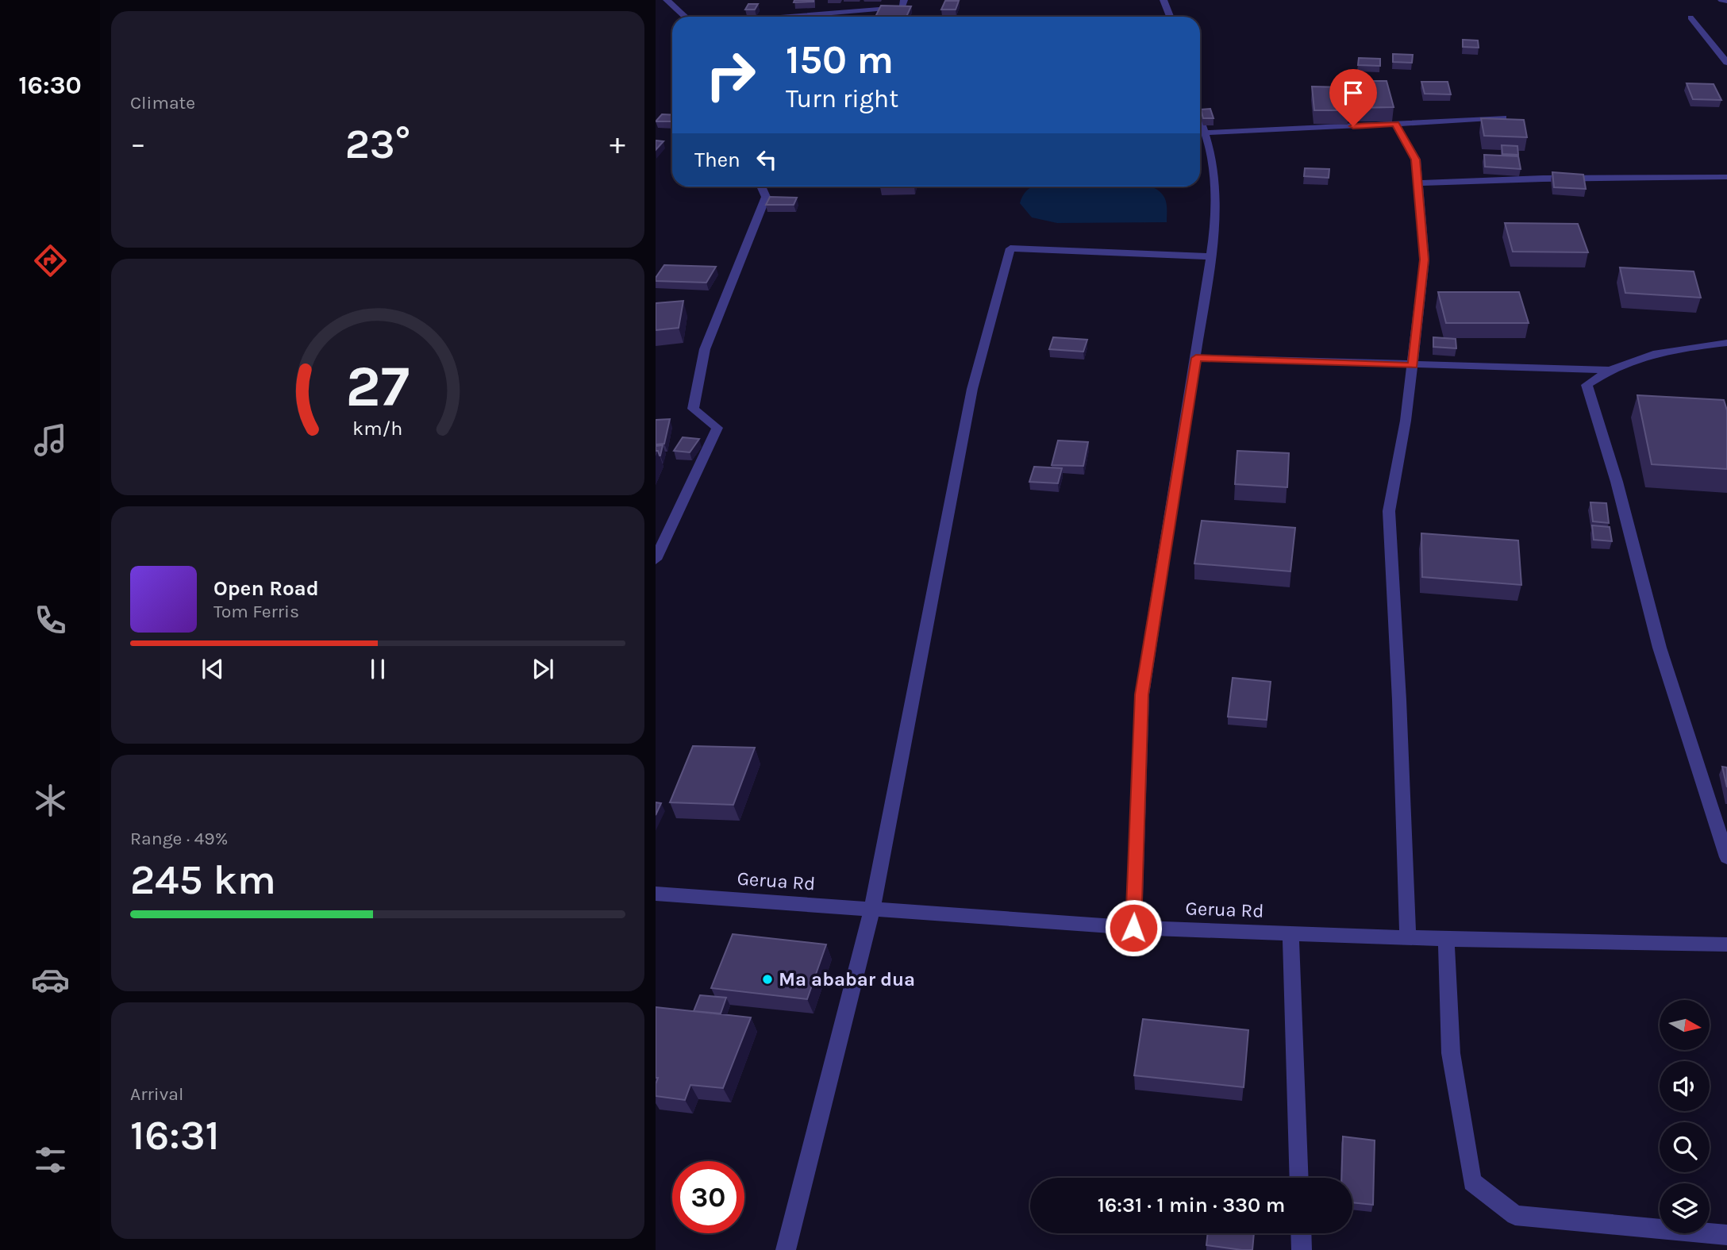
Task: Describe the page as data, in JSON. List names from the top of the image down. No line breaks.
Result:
{"streets":{"street":["Gerua Rd"]},"places":["Ma ababar dua"],"north":"right","page":{"tabs":"16:30","tile":["Climate",["Range · 49%","245 km"],["Arrival","16:31"]],"turn":["150 m","Turn right"],"heat":["−","23°","+"],"then":"Then","song":["Open Road","Tom Ferris"],"limit":"30","trip":"16:31 · 1 min · 330 m","gauge":["27","km/h"]}}
